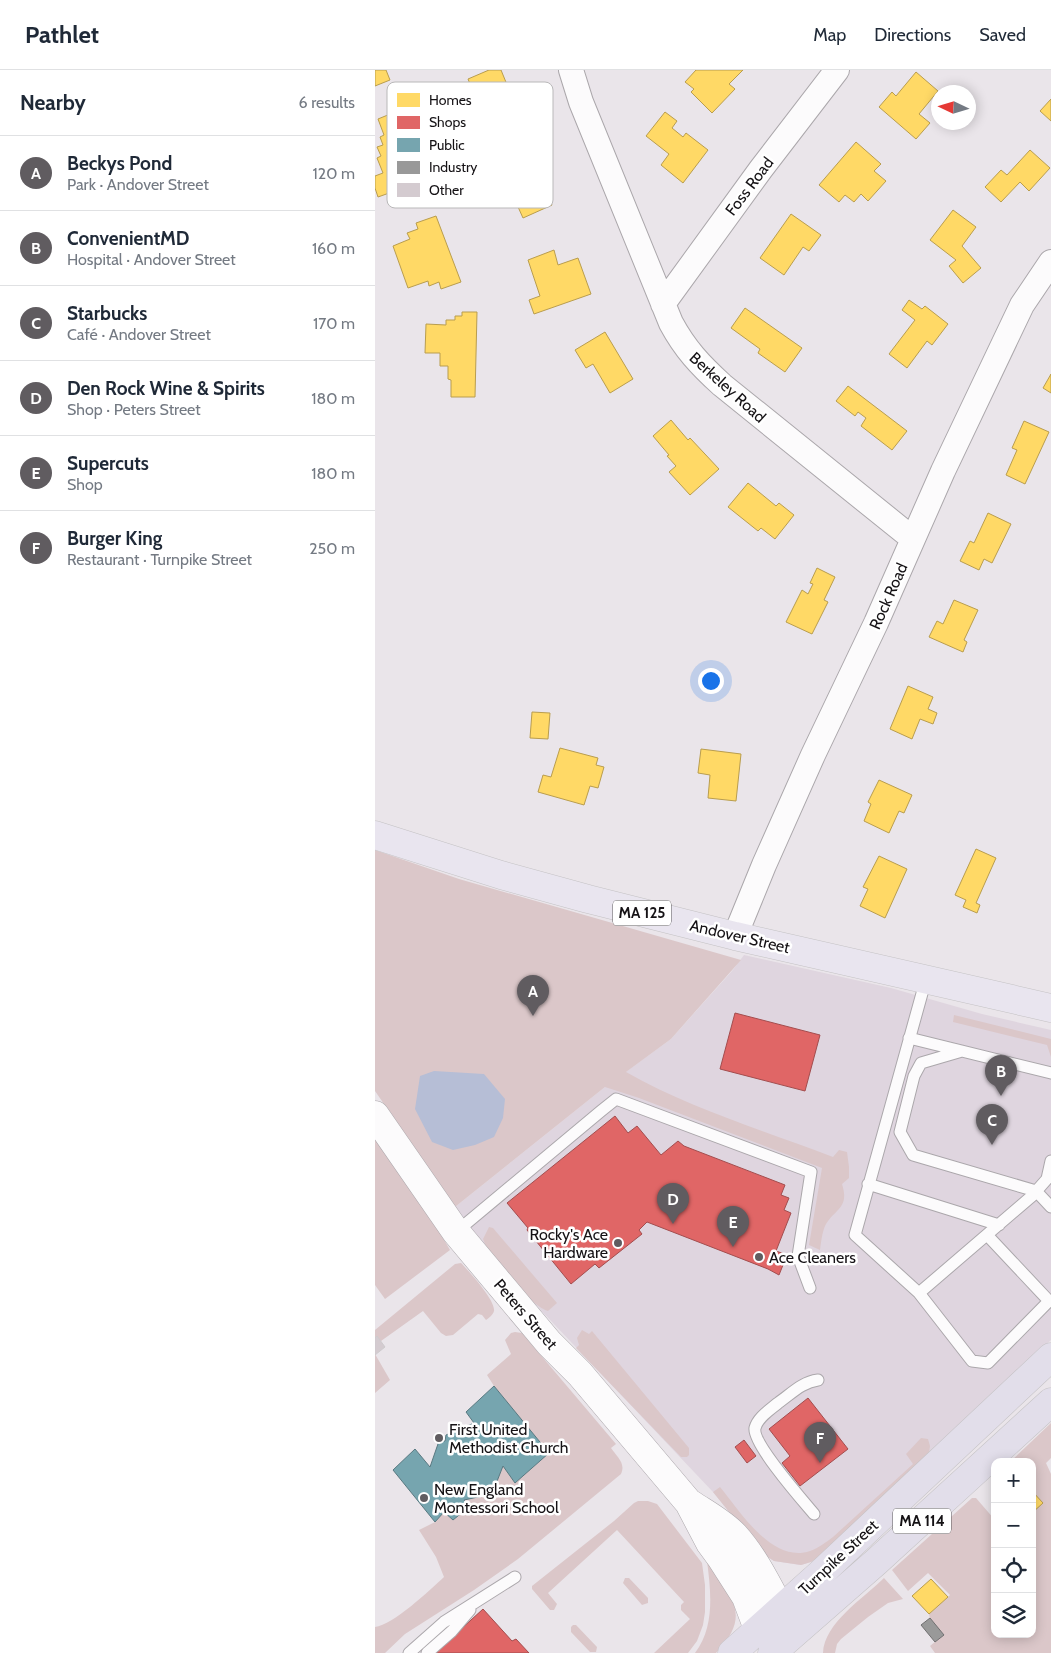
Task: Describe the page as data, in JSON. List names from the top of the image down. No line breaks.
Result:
{"streets":{"highway":["MA 114","Turnpike Street"],"main road":["MA 125","Andover Street","Peters Street"],"street":["Foss Road","Berkeley Road","Rock Road"]},"crossings":[["Foss Road","Berkeley Road"],["Berkeley Road","Rock Road"],["Rock Road","Andover Street"],["Peters Street","Turnpike Street"]],"places":["Rocky's Ace Hardware","Ace Cleaners","First United Methodist Church","New England Montessori School"],"legend":["Homes","Shops","Public","Industry","Other"],"north":"left","page":{"header":"Pathlet","nav":["Map","Directions","Saved"],"heading":["Nearby","6 results"],"list":[{"mark":"A","name":"Beckys Pond","note":"Park · Andover Street","value":"120 m"},{"mark":"B","name":"ConvenientMD","note":"Hospital · Andover Street","value":"160 m"},{"mark":"C","name":"Starbucks","note":"Café · Andover Street","value":"170 m"},{"mark":"D","name":"Den Rock Wine & Spirits","note":"Shop · Peters Street","value":"180 m"},{"mark":"E","name":"Supercuts","note":"Shop","value":"180 m"},{"mark":"F","name":"Burger King","note":"Restaurant · Turnpike Street","value":"250 m"}],"pins":["A","B","C","D","E","F"],"map_buttons":["+","−"]}}
